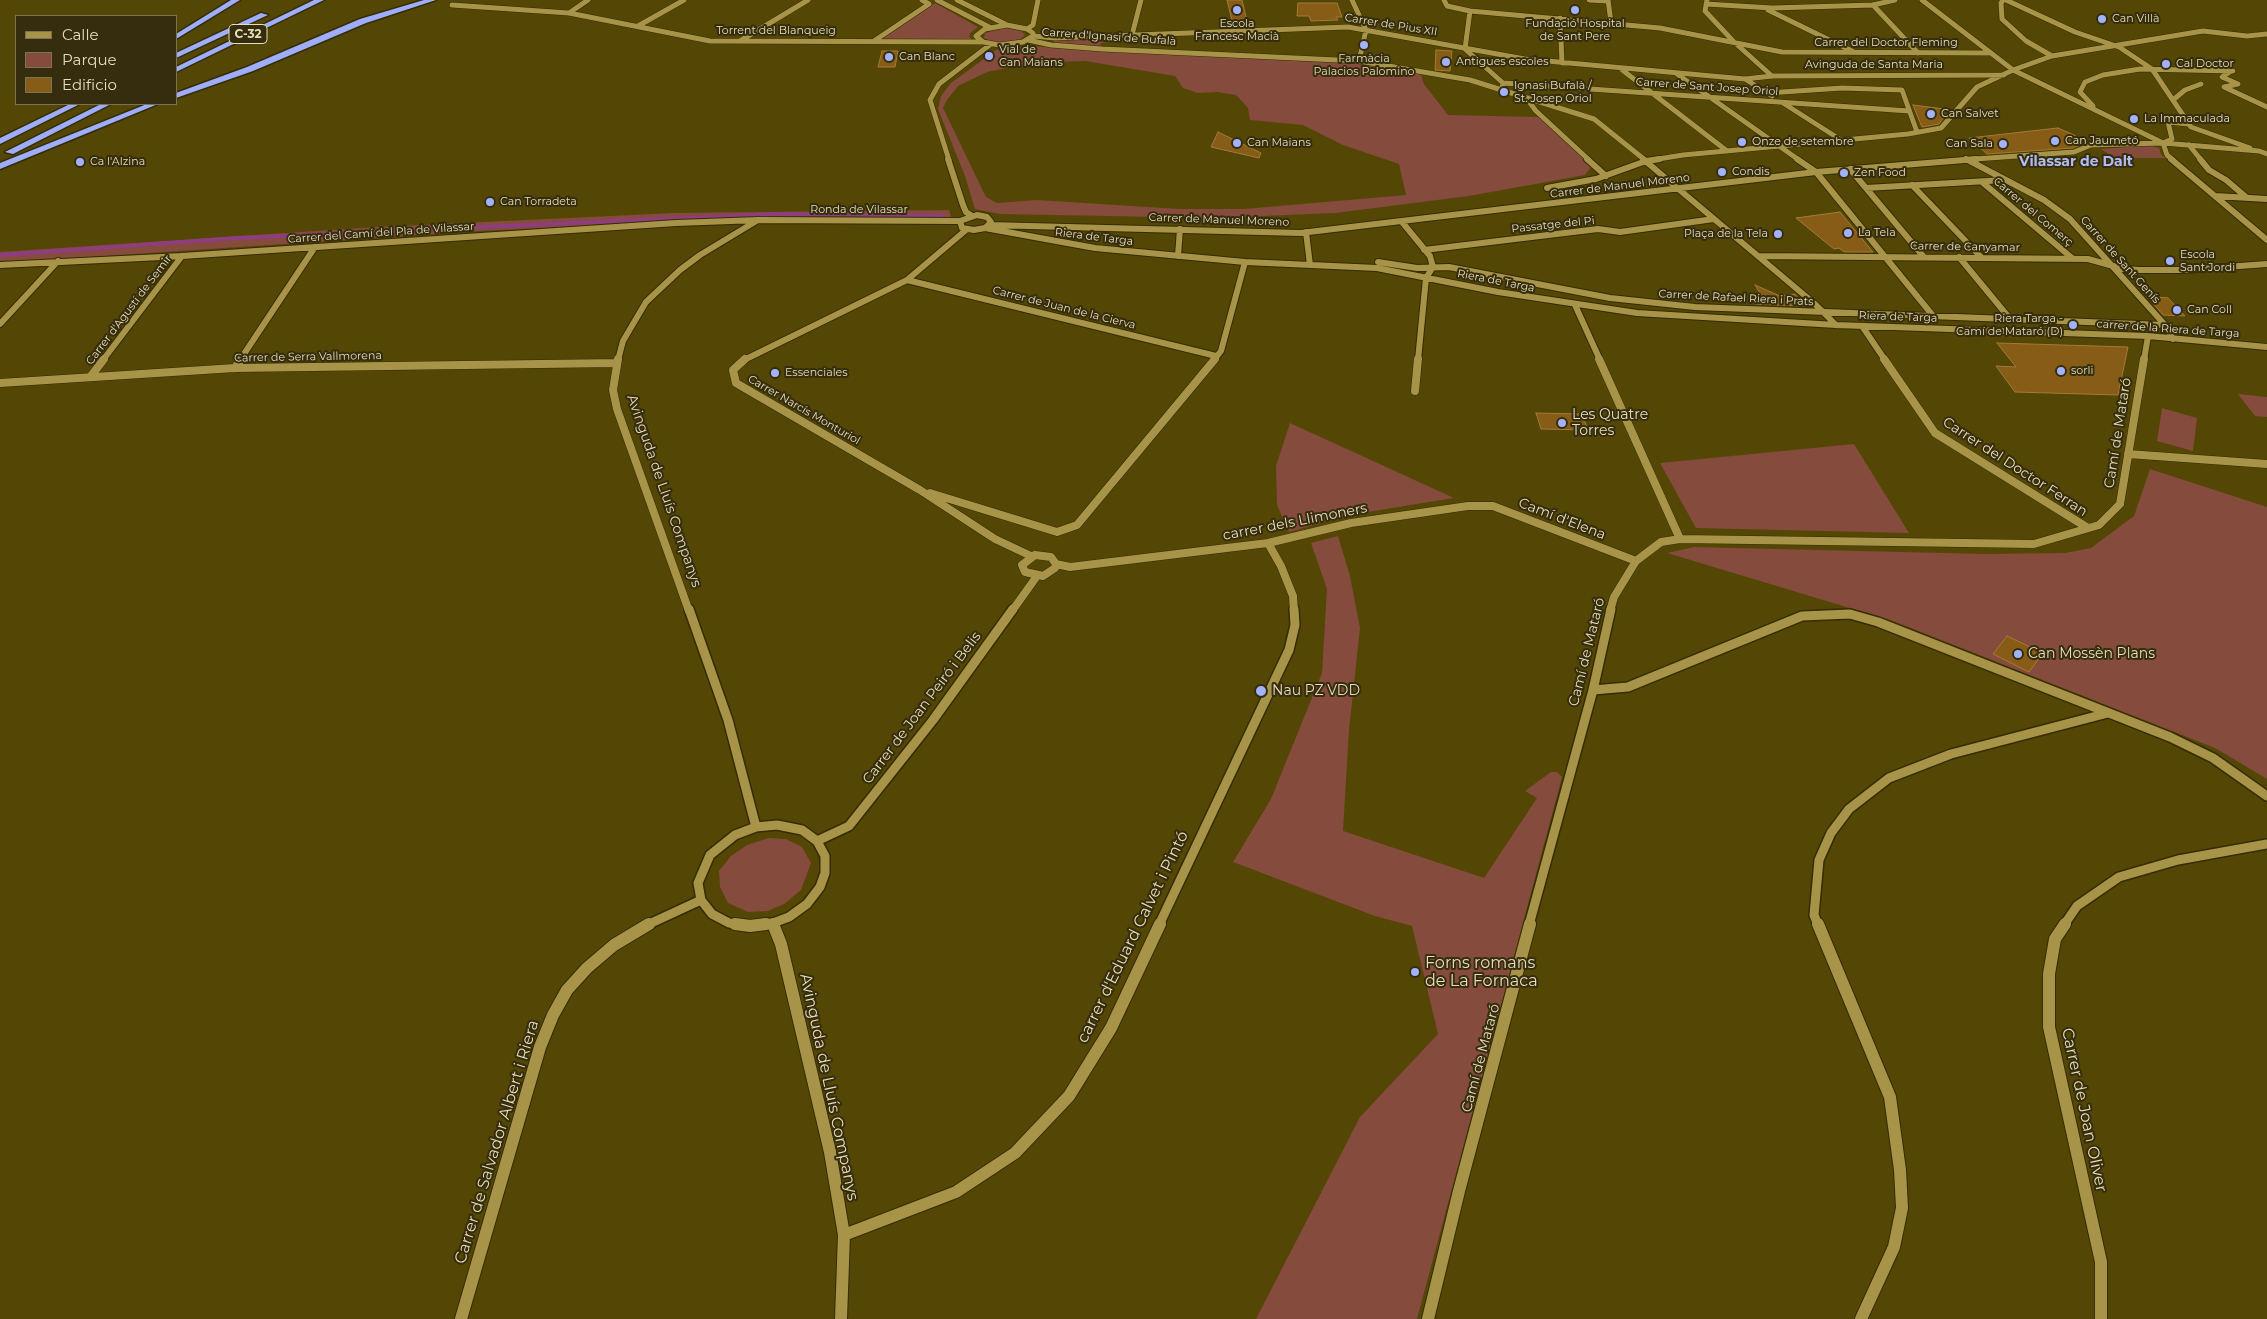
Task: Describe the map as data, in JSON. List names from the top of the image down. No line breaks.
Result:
{"streets":{"highway":["C-32"],"street":["Carrer de Pius XII","Torrent del Blanqueig","Carrer d'Ignasi de Bufalà","Carrer del Doctor Fleming","Avinguda de Santa Maria","Carrer de Sant Josep Oriol","Carrer de Manuel Moreno","Ronda de Vilassar","Carrer del Comerç","Passatge del Pi","Carrer del Camí del Pla de Vilassar","Riera de Targa","Carrer de Canyamar","Carrer de Sant Genís","Carrer de Rafael Riera i Prats","Carrer de Juan de la Cierva","Carrer d'Agustí de Semir","carrer de la Riera de Targa","Carrer de Serra Vallmorena","Carrer Narcís Monturiol","Camí de Mataró","Carrer del Doctor Ferran","Avinguda de Lluís Companys","Camí d'Elena","carrer dels Llimoners","Carrer de Joan Peiró i Belis","carrer d'Eduard Calvet i Pintó","Carrer de Joan Oliver","Carrer de Salvador Albert i Riera"]},"crossings":[["Carrer de Pius XII","Avinguda de Santa Maria"],["Torrent del Blanqueig","Carrer d'Ignasi de Bufalà"],["Carrer d'Ignasi de Bufalà","Carrer de Manuel Moreno"],["Carrer d'Ignasi de Bufalà","Passatge del Pi"],["Carrer d'Ignasi de Bufalà","Riera de Targa"],["Carrer d'Ignasi de Bufalà","Carrer de Canyamar"],["Carrer d'Ignasi de Bufalà","Carrer de Rafael Riera i Prats"],["Carrer de Manuel Moreno","Riera de Targa"],["Carrer de Manuel Moreno","Carrer de Sant Genís"],["Ronda de Vilassar","Carrer del Camí del Pla de Vilassar"],["Ronda de Vilassar","Avinguda de Lluís Companys"],["Carrer del Comerç","Carrer de Canyamar"],["Carrer del Camí del Pla de Vilassar","Carrer d'Agustí de Semir"],["Carrer del Camí del Pla de Vilassar","Avinguda de Lluís Companys"],["Riera de Targa","Carrer de Rafael Riera i Prats"],["Riera de Targa","carrer de la Riera de Targa"],["Riera de Targa","Carrer del Doctor Ferran"],["Carrer de Canyamar","Carrer de Sant Genís"],["Carrer de Sant Genís","Carrer de Rafael Riera i Prats"],["Carrer de Sant Genís","carrer de la Riera de Targa"],["Carrer de Juan de la Cierva","Carrer Narcís Monturiol"],["Carrer d'Agustí de Semir","Carrer de Serra Vallmorena"],["carrer de la Riera de Targa","Camí de Mataró"],["Carrer de Serra Vallmorena","Avinguda de Lluís Companys"],["Carrer Narcís Monturiol","carrer dels Llimoners"],["Carrer Narcís Monturiol","Carrer de Joan Peiró i Belis"],["Camí de Mataró","Carrer del Doctor Ferran"],["Camí de Mataró","Camí d'Elena"],["Avinguda de Lluís Companys","Carrer de Joan Peiró i Belis"],["Avinguda de Lluís Companys","carrer d'Eduard Calvet i Pintó"],["Avinguda de Lluís Companys","Carrer de Salvador Albert i Riera"],["Camí d'Elena","carrer dels Llimoners"],["carrer dels Llimoners","Carrer de Joan Peiró i Belis"],["carrer dels Llimoners","carrer d'Eduard Calvet i Pintó"],["Carrer de Joan Peiró i Belis","Carrer de Salvador Albert i Riera"]],"districts":["Vilassar de Dalt"],"places":["Escola Francesc Macià","Fundació Hospital de Sant Pere","Can Villà","Farmàcia Palacios Palomino","Vial de Can Maians","Can Blanc","Antigues escoles","Cal Doctor","Ignasi Bufalà / St. Josep Oriol","Can Salvet","La Immaculada","Can Jaumetó","Onze de setembre","Can Maians","Can Sala","Ca l'Alzina","Condis","Zen Food","Can Torradeta","La Tela","Plaça de la Tela","Escola Sant Jordi","Can Coll","Riera Targa - Camí de Mataró (D)","sorli","Essenciales","Les Quatre Torres","Can Mossèn Plans","Nau PZ VDD","Forns romans de La Fornaca"],"legend":["Calle","Parque","Edificio"]}
